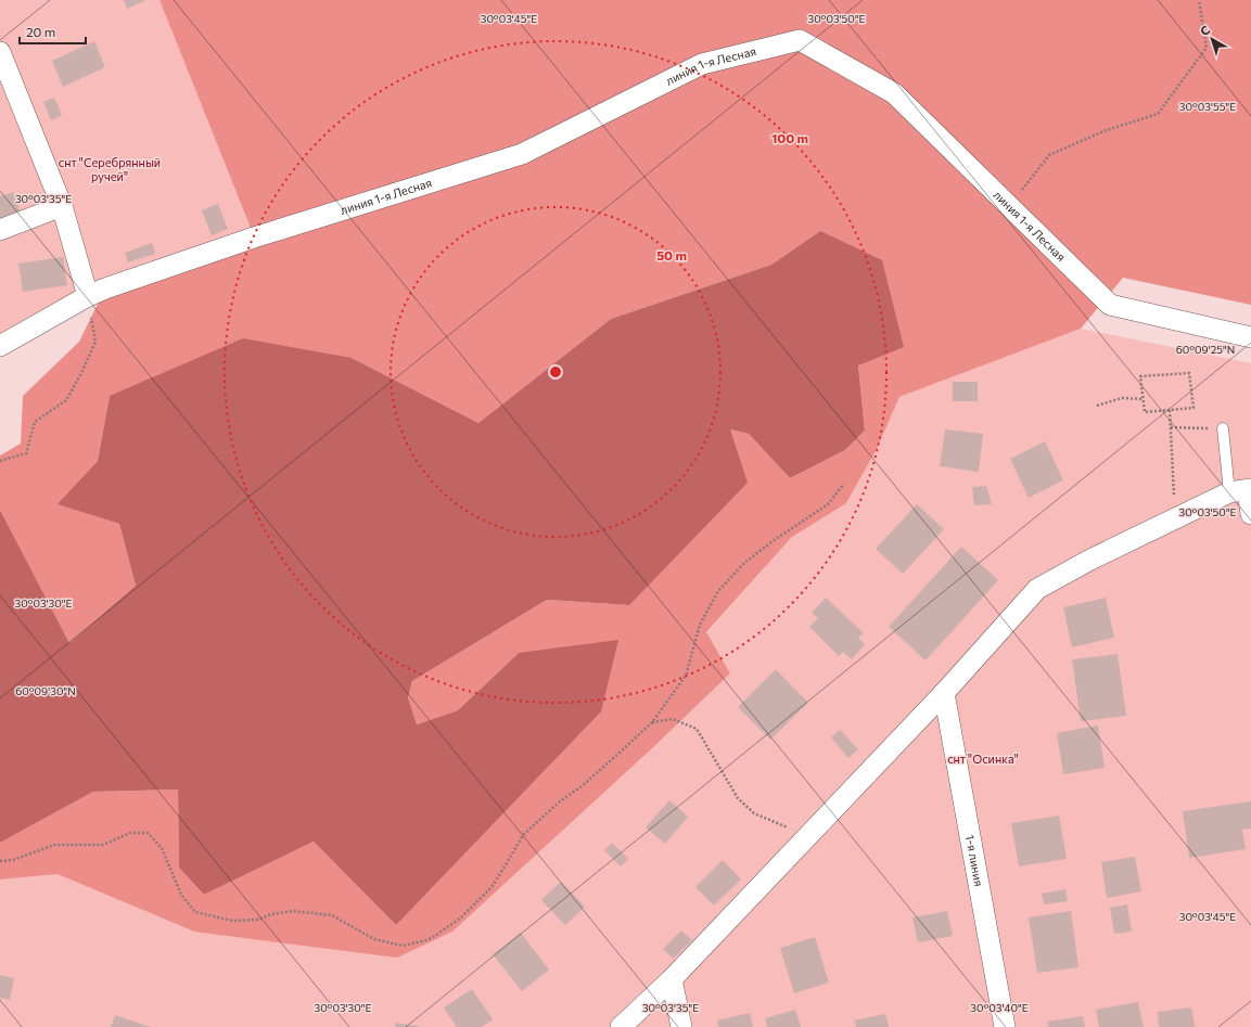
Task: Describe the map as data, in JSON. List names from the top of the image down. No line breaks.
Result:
{"streets":{"street":["линия 1-я Лесная","1-я линия"]},"parks":["снт \"Серебрянный ручей\"","снт \"Осинка\""],"scale_bar":"20 m","north":"top left","coordinates":["30°03'45\"E","30°03'50\"E","30°03'55\"E","30°03'35\"E","60°09'25\"N","30°03'30\"E","60°09'30\"N","30°03'40\"E"],"rings":["100 m","50 m"]}
